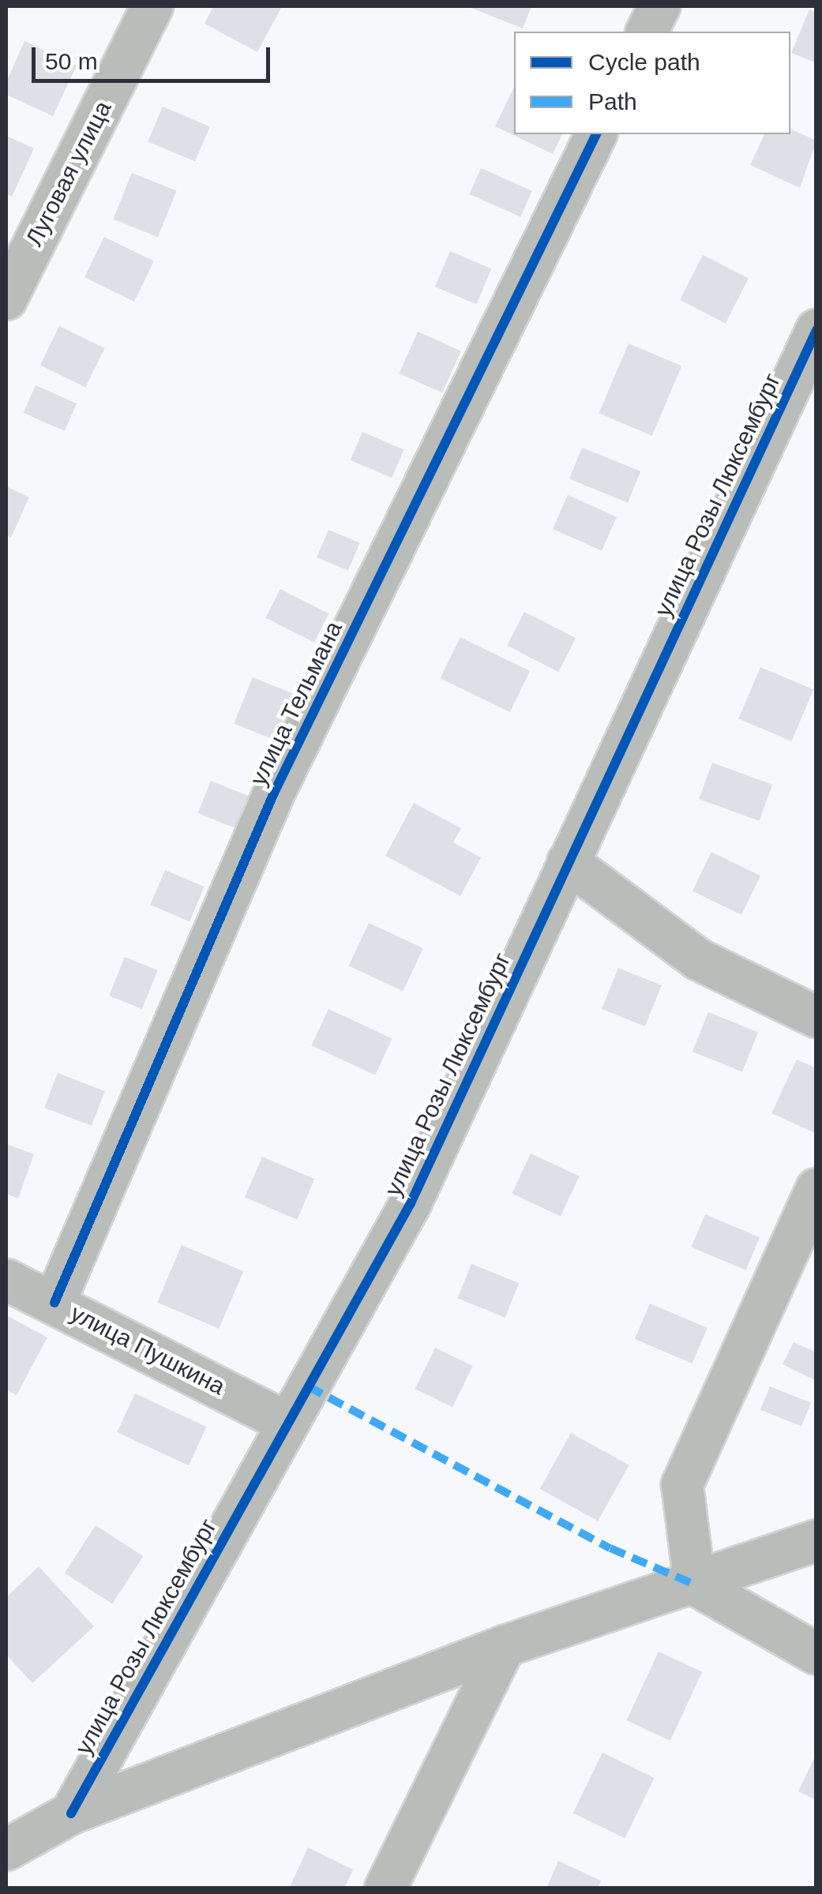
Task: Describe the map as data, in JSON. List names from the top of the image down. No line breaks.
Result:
{"streets":{"street":["Луговая улица","улица Розы Люксембург","улица Тельмана","улица Пушкина"]},"crossings":[["улица Розы Люксембург","улица Пушкина"],["улица Тельмана","улица Пушкина"]],"legend":["Cycle path","Path"],"scale_bar":"50 m"}
